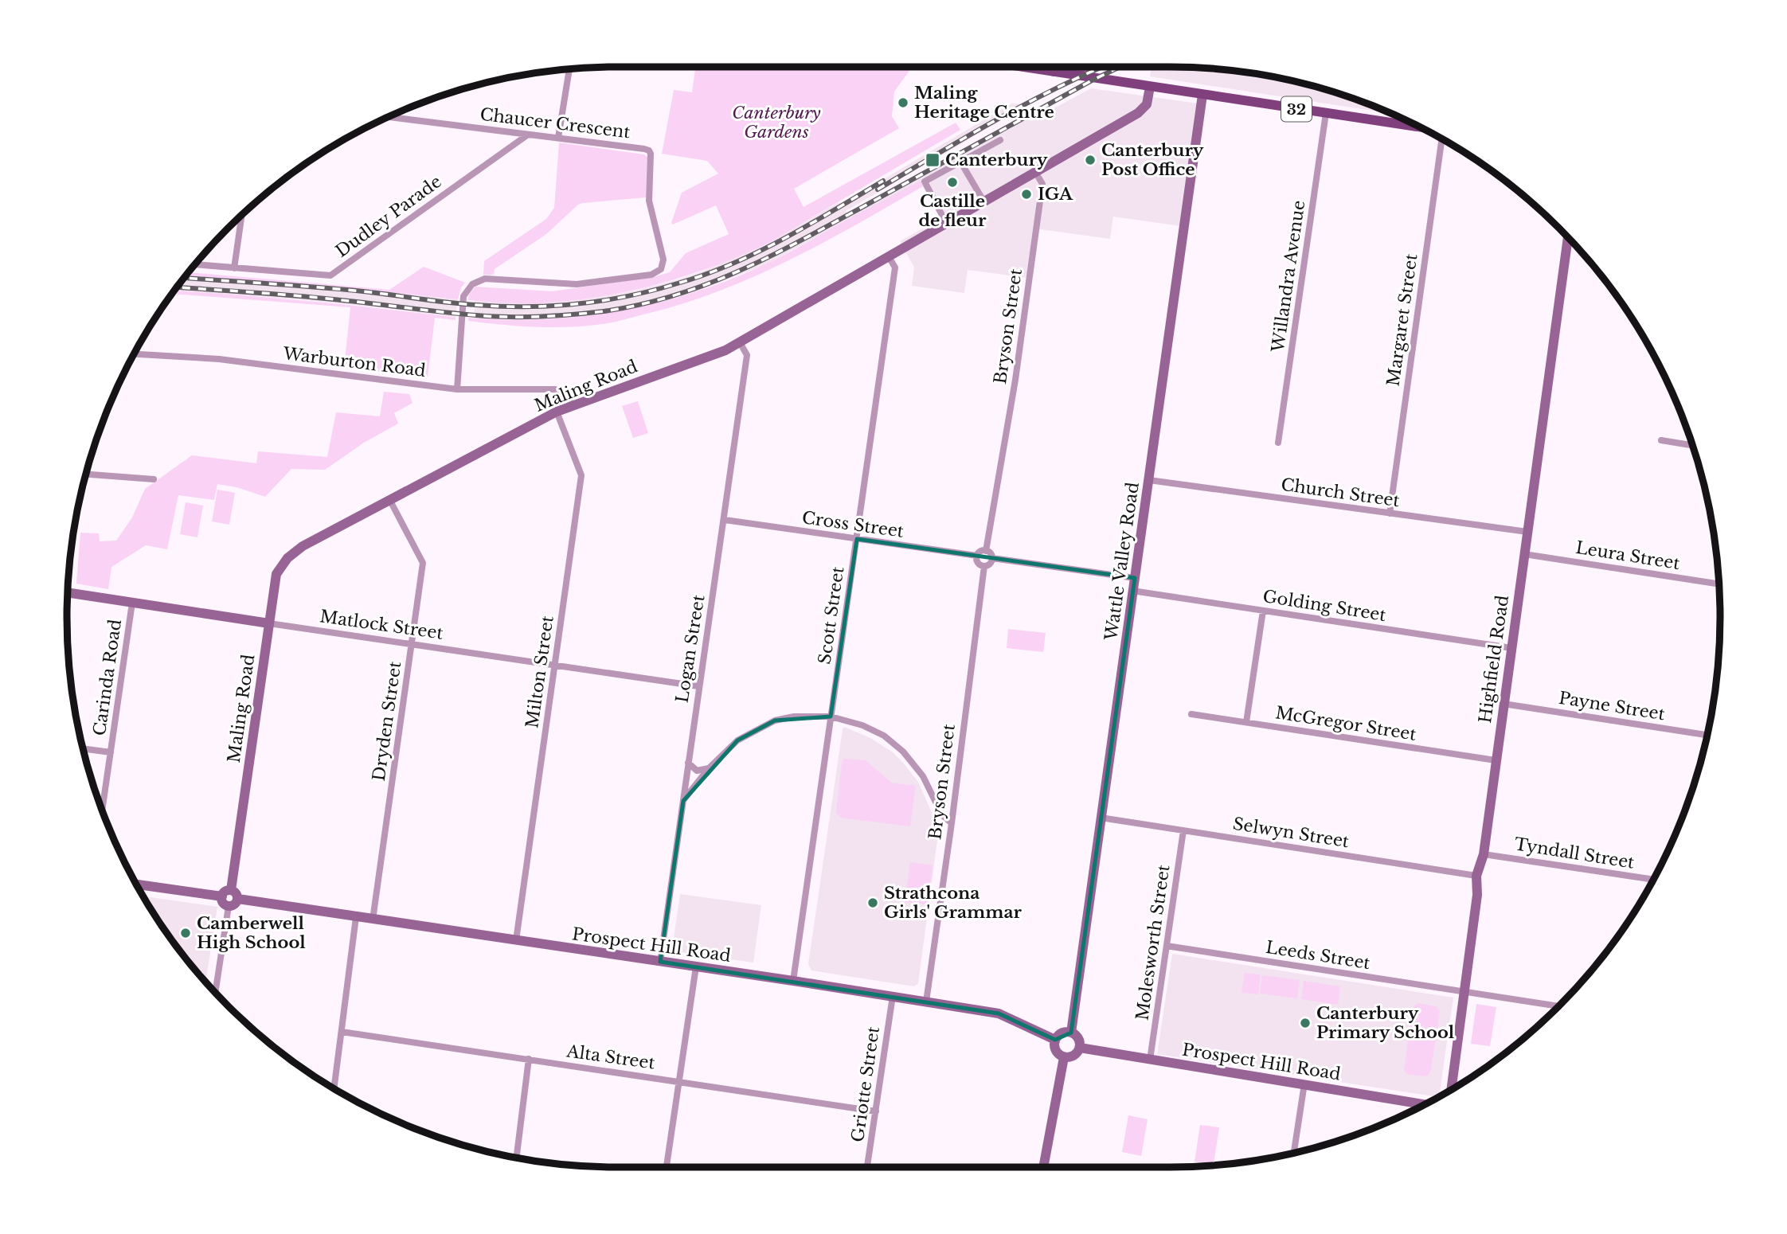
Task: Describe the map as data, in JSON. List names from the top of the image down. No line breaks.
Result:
{"streets":{"main road":["32"],"street":["Chaucer Crescent","Dudley Parade","Willandra Avenue","Margaret Street","Bryson Street","Warburton Road","Maling Road","Church Street","Cross Street","Leura Street","Wattle Valley Road","Golding Street","Scott Street","Matlock Street","Logan Street","Highfield Road","Milton Street","Carinda Road","Payne Street","Dryden Street","McGregor Street","Selwyn Street","Tyndall Street","Molesworth Street","Prospect Hill Road","Leeds Street","Alta Street","Griotte Street"]},"crossings":[["32","Willandra Avenue"],["32","Maling Road"],["32","Wattle Valley Road"],["Chaucer Crescent","Dudley Parade"],["Chaucer Crescent","Warburton Road"],["Margaret Street","Church Street"],["Bryson Street","Maling Road"],["Bryson Street","Cross Street"],["Bryson Street","Prospect Hill Road"],["Warburton Road","Maling Road"],["Maling Road","Scott Street"],["Maling Road","Matlock Street"],["Maling Road","Logan Street"],["Maling Road","Milton Street"],["Maling Road","Dryden Street"],["Maling Road","Prospect Hill Road"],["Church Street","Wattle Valley Road"],["Church Street","Highfield Road"],["Cross Street","Scott Street"],["Cross Street","Logan Street"],["Leura Street","Highfield Road"],["Wattle Valley Road","Golding Street"],["Wattle Valley Road","Selwyn Street"],["Wattle Valley Road","Prospect Hill Road"],["Golding Street","Highfield Road"],["Scott Street","Prospect Hill Road"],["Matlock Street","Logan Street"],["Matlock Street","Milton Street"],["Matlock Street","Carinda Road"],["Matlock Street","Dryden Street"],["Logan Street","Prospect Hill Road"],["Highfield Road","Payne Street"],["Highfield Road","McGregor Street"],["Highfield Road","Selwyn Street"],["Highfield Road","Tyndall Street"],["Highfield Road","Leeds Street"],["Milton Street","Prospect Hill Road"],["Dryden Street","Prospect Hill Road"],["Selwyn Street","Molesworth Street"],["Molesworth Street","Prospect Hill Road"],["Molesworth Street","Leeds Street"],["Prospect Hill Road","Griotte Street"],["Alta Street","Griotte Street"]],"parks":["Canterbury Gardens"],"places":{"other":["Maling Heritage Centre","Canterbury Post Office","Castille de fleur","IGA","Strathcona Girls' Grammar","Camberwell High School","Canterbury Primary School"],"transit":["Canterbury"]}}
